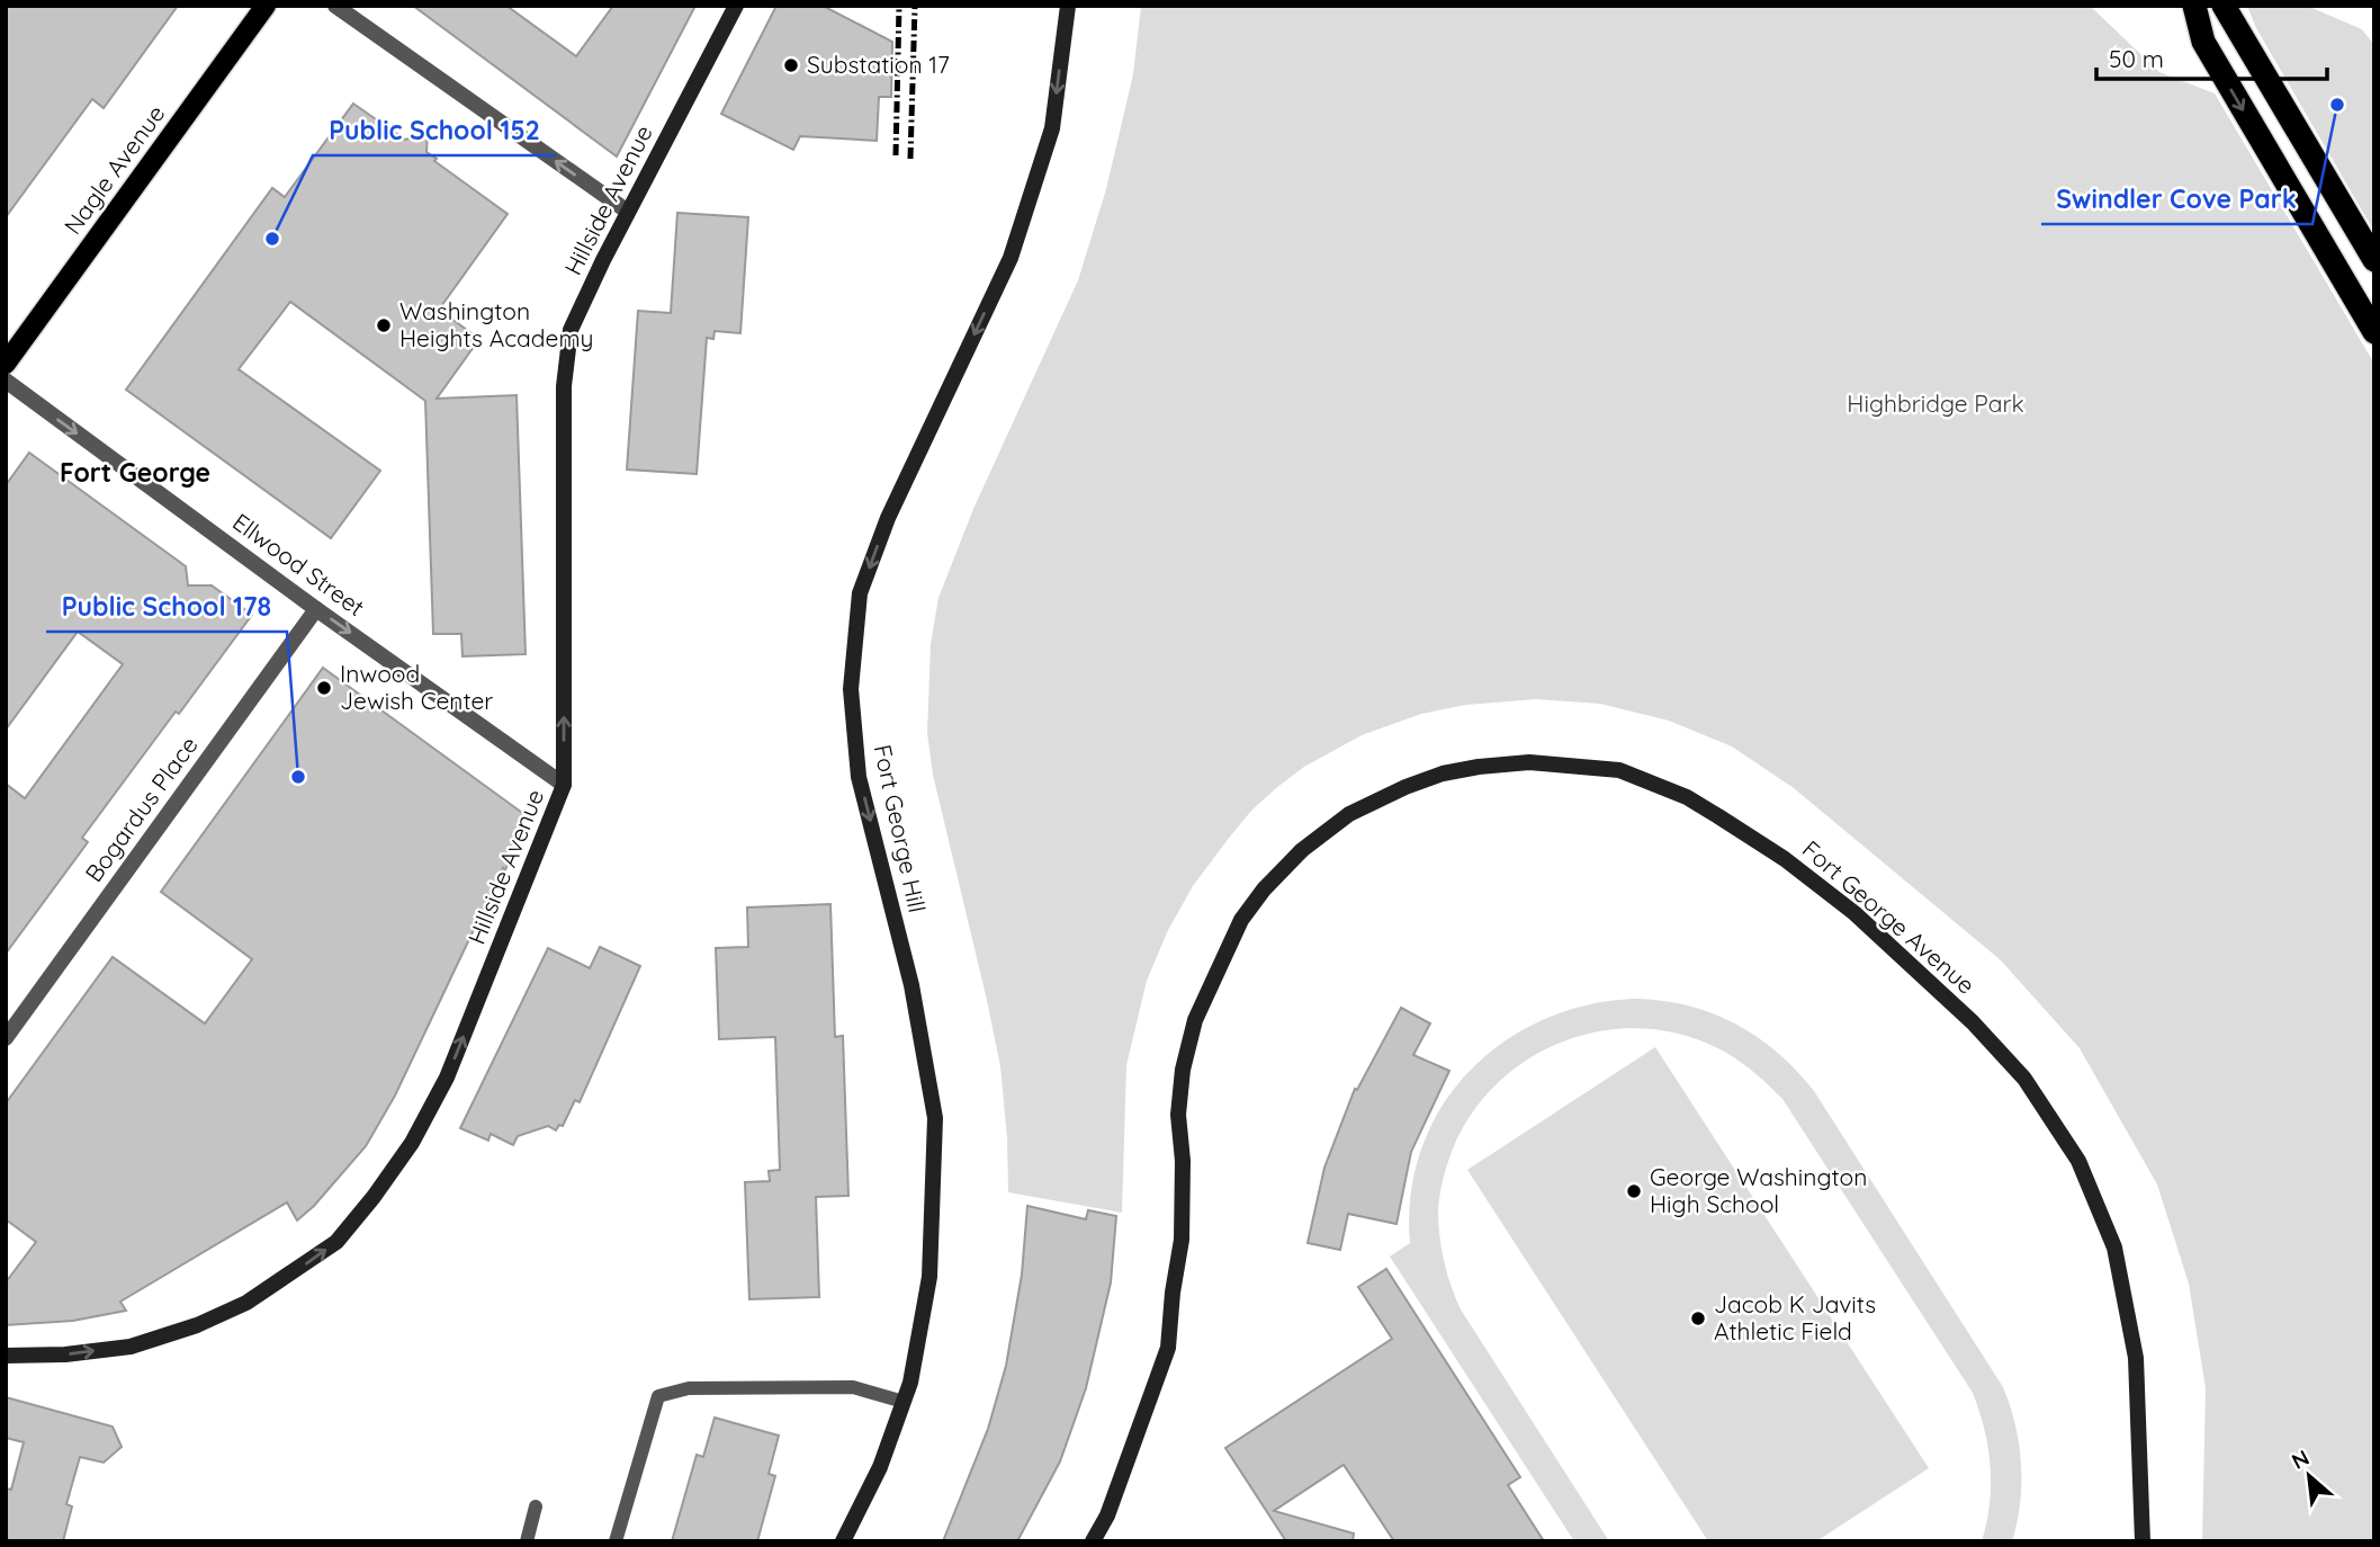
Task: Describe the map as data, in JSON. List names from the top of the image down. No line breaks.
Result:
{"streets":{"main road":["Nagle Avenue","Hillside Avenue","Fort George Hill","Fort George Avenue"],"street":["Ellwood Street","Bogardus Place"]},"crossings":[["Hillside Avenue","Ellwood Street"],["Ellwood Street","Bogardus Place"]],"one_way":["Hillside Avenue","Ellwood Street","Fort George Hill"],"districts":["Fort George"],"parks":["Highbridge Park"],"places":["Substation 17","Swindler Cove Park","Public School 152","Washington Heights Academy","Inwood Jewish Center","Public School 178","George Washington High School","Jacob K Javits Athletic Field"],"scale_bar":"50 m","north":"top left"}
